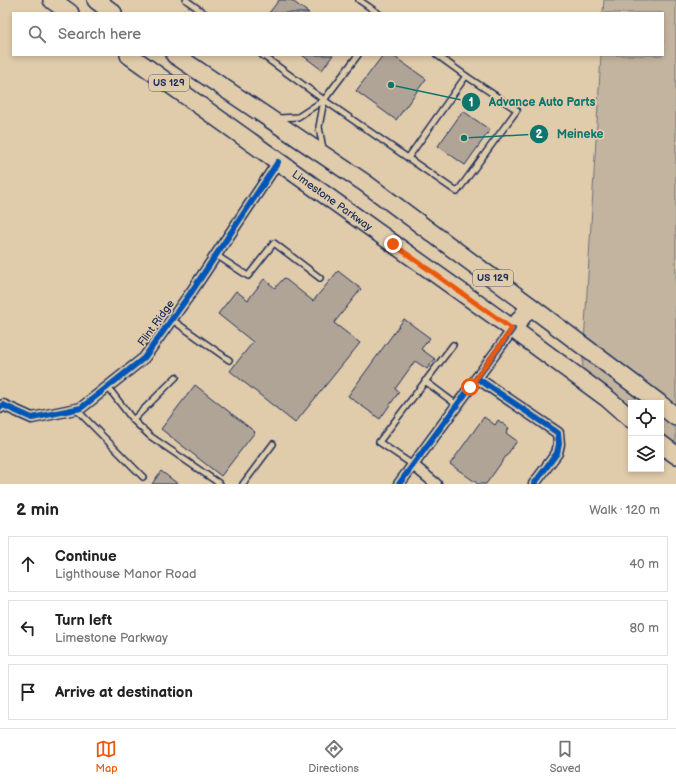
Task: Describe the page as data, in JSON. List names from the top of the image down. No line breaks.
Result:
{"streets":{"main road":["US 129","Limestone Parkway"],"street":["Flint Ridge"]},"crossings":[["Limestone Parkway","Flint Ridge"]],"places":["Advance Auto Parts","Meineke"],"page":{"search":"Search here","heading":["2 min","Walk · 120 m"],"list":[["Continue","Lighthouse Manor Road","40 m"],["Turn left","Limestone Parkway","80 m"],"Arrive at destination"],"nav":["Map","Directions","Saved"]}}
